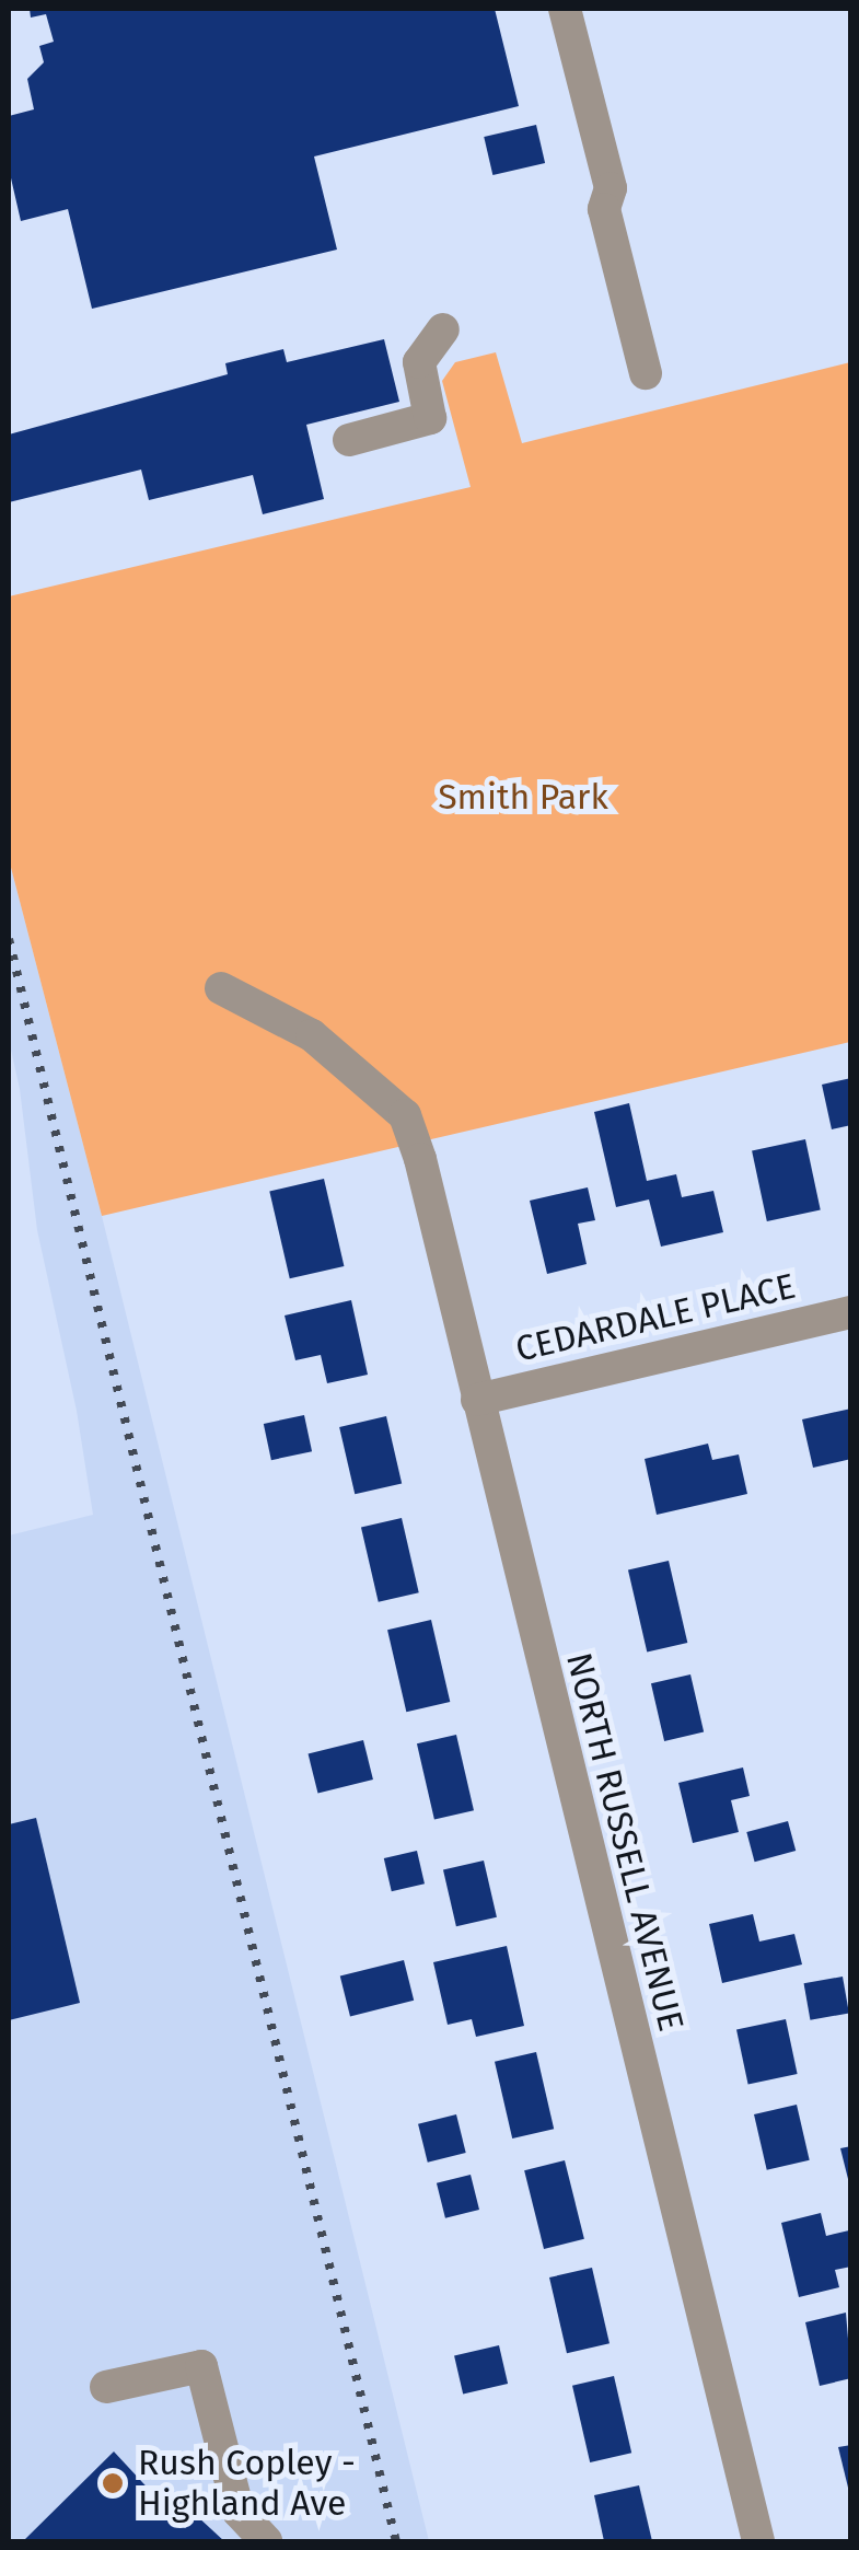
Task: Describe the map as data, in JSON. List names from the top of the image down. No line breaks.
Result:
{"streets":{"street":["CEDARDALE PLACE","NORTH RUSSELL AVENUE"]},"crossings":[["CEDARDALE PLACE","NORTH RUSSELL AVENUE"]],"parks":["Smith Park"],"places":["Rush Copley - Highland Ave"]}
